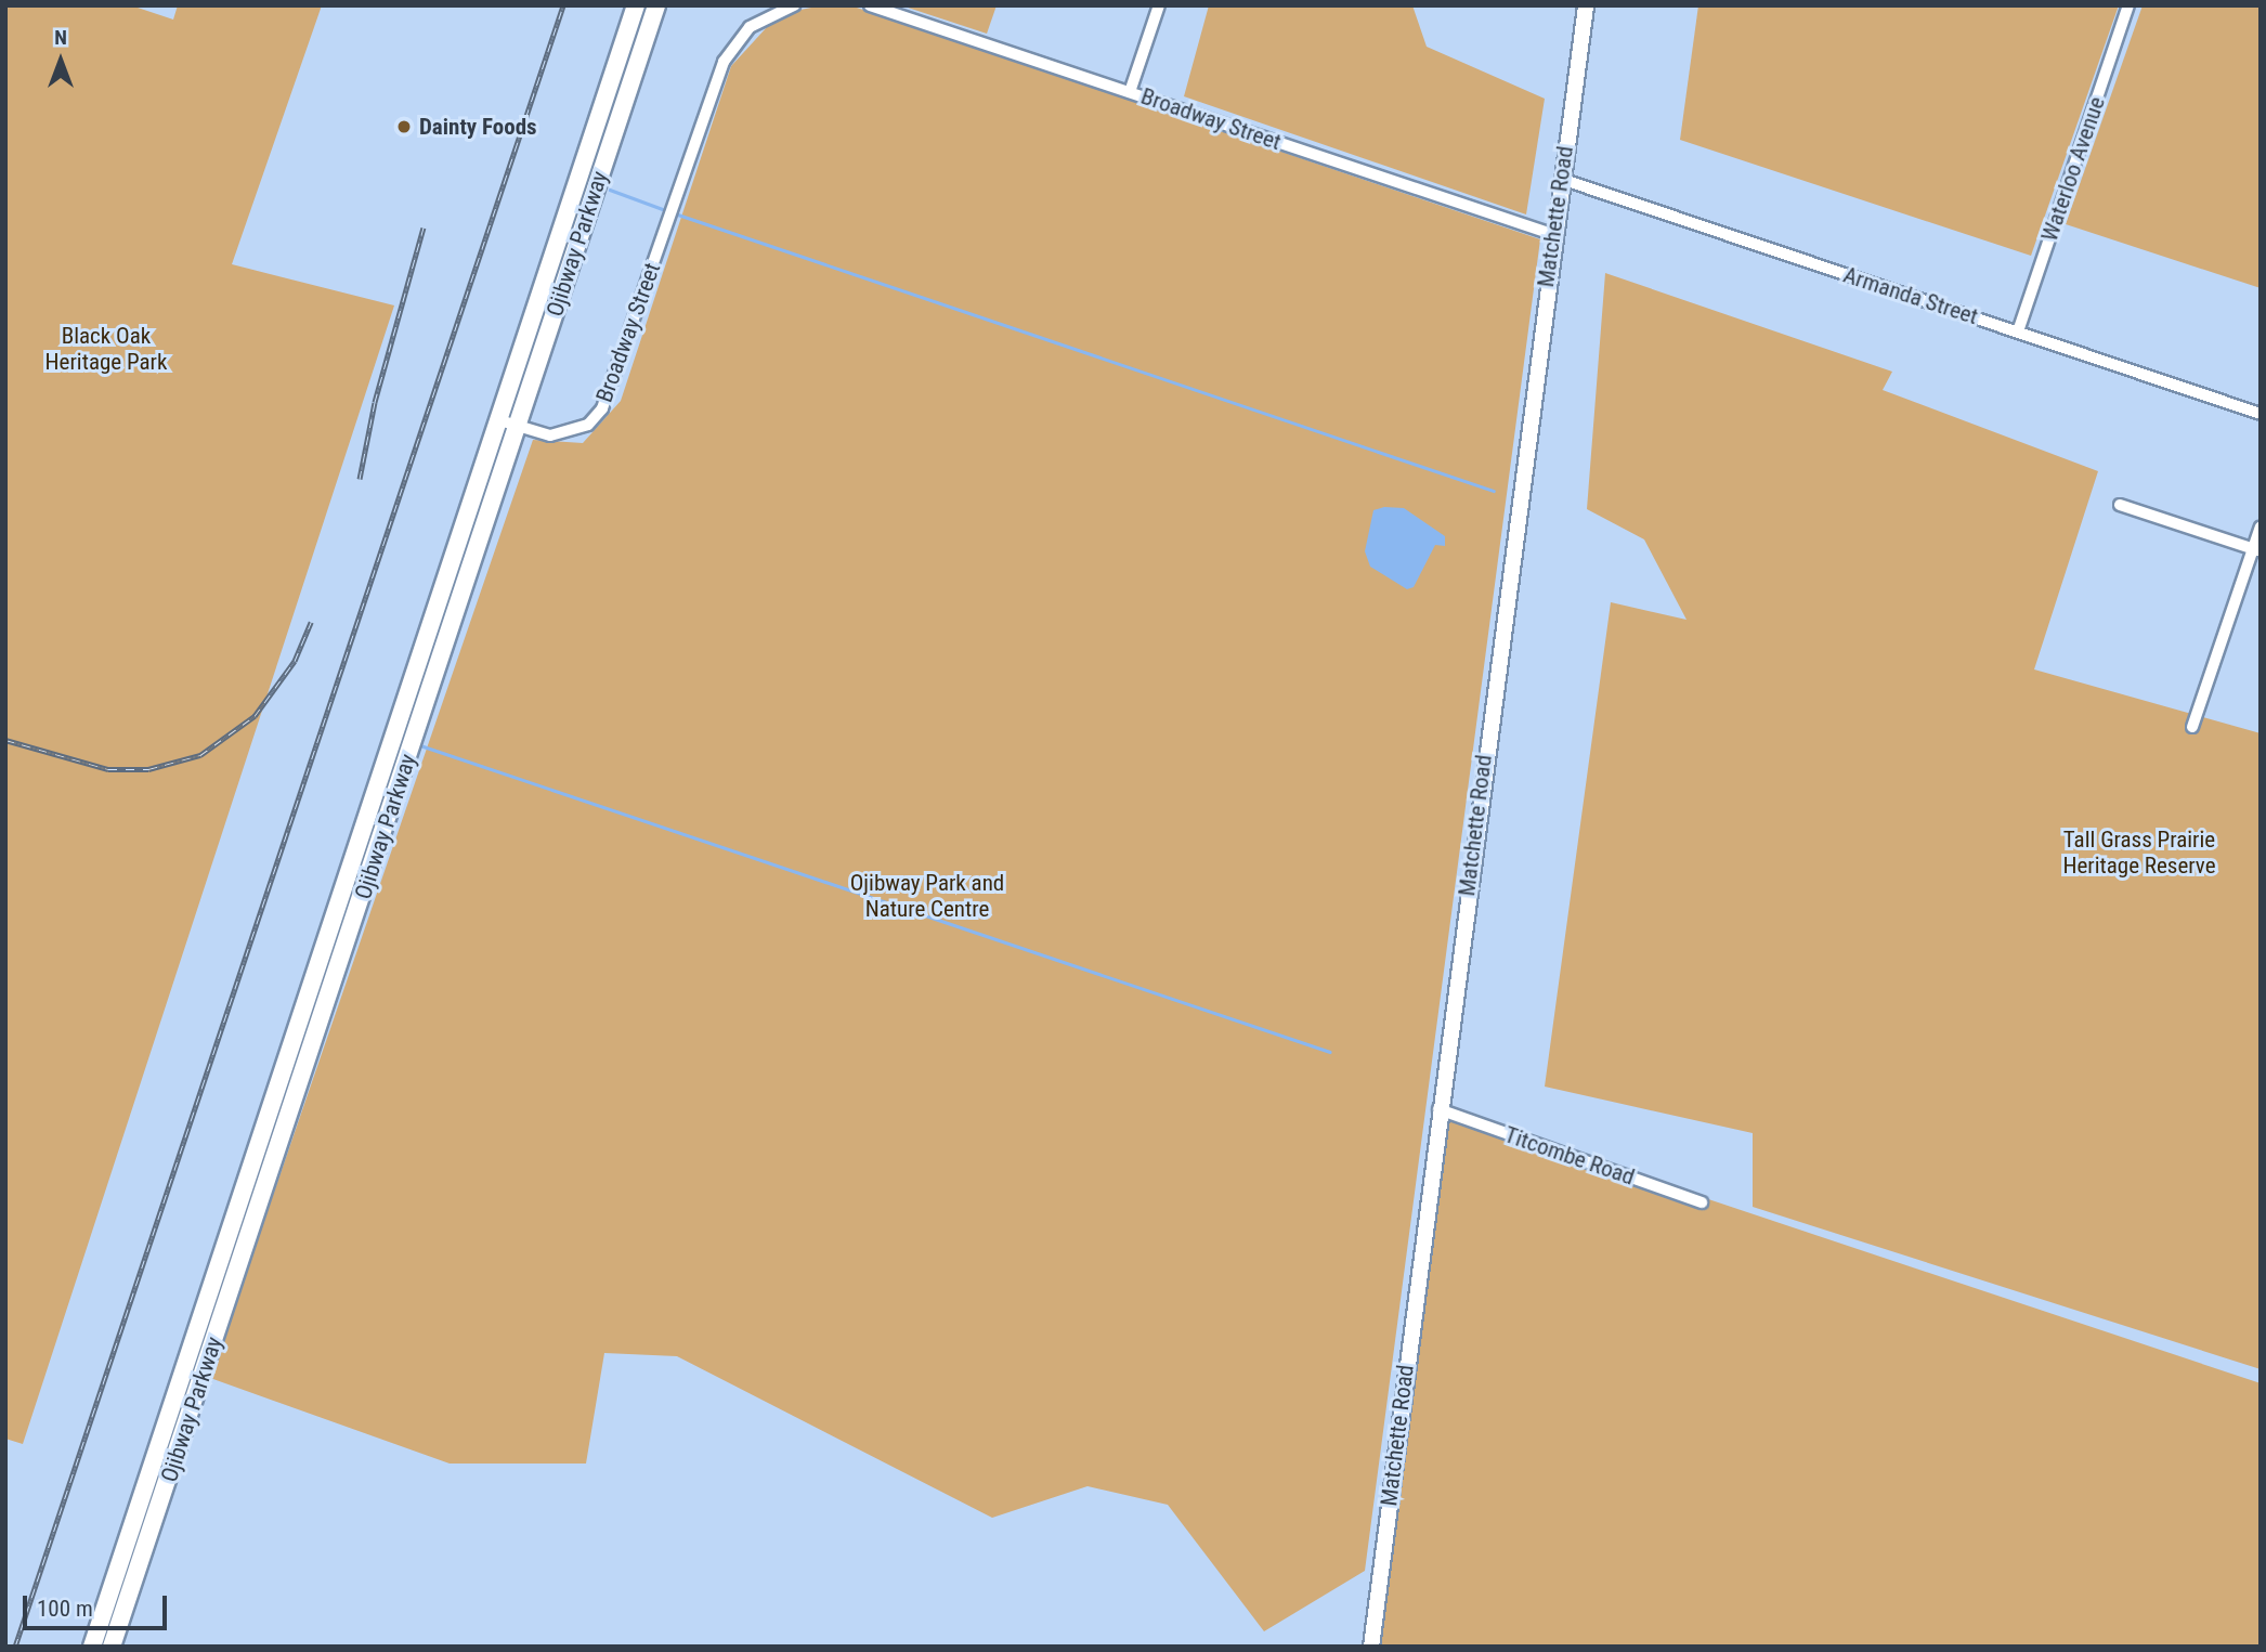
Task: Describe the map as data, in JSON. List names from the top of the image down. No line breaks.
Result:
{"streets":{"main road":["Ojibway Parkway"],"street":["Broadway Street","Waterloo Avenue","Matchette Road","Armanda Street","Titcombe Road"]},"crossings":[["Broadway Street","Matchette Road"],["Broadway Street","Ojibway Parkway"],["Waterloo Avenue","Armanda Street"],["Matchette Road","Armanda Street"],["Matchette Road","Titcombe Road"]],"parks":["Black Oak Heritage Park","Tall Grass Prairie Heritage Reserve","Ojibway Park and Nature Centre"],"places":["Dainty Foods"],"scale_bar":"100 m","north":"top"}
